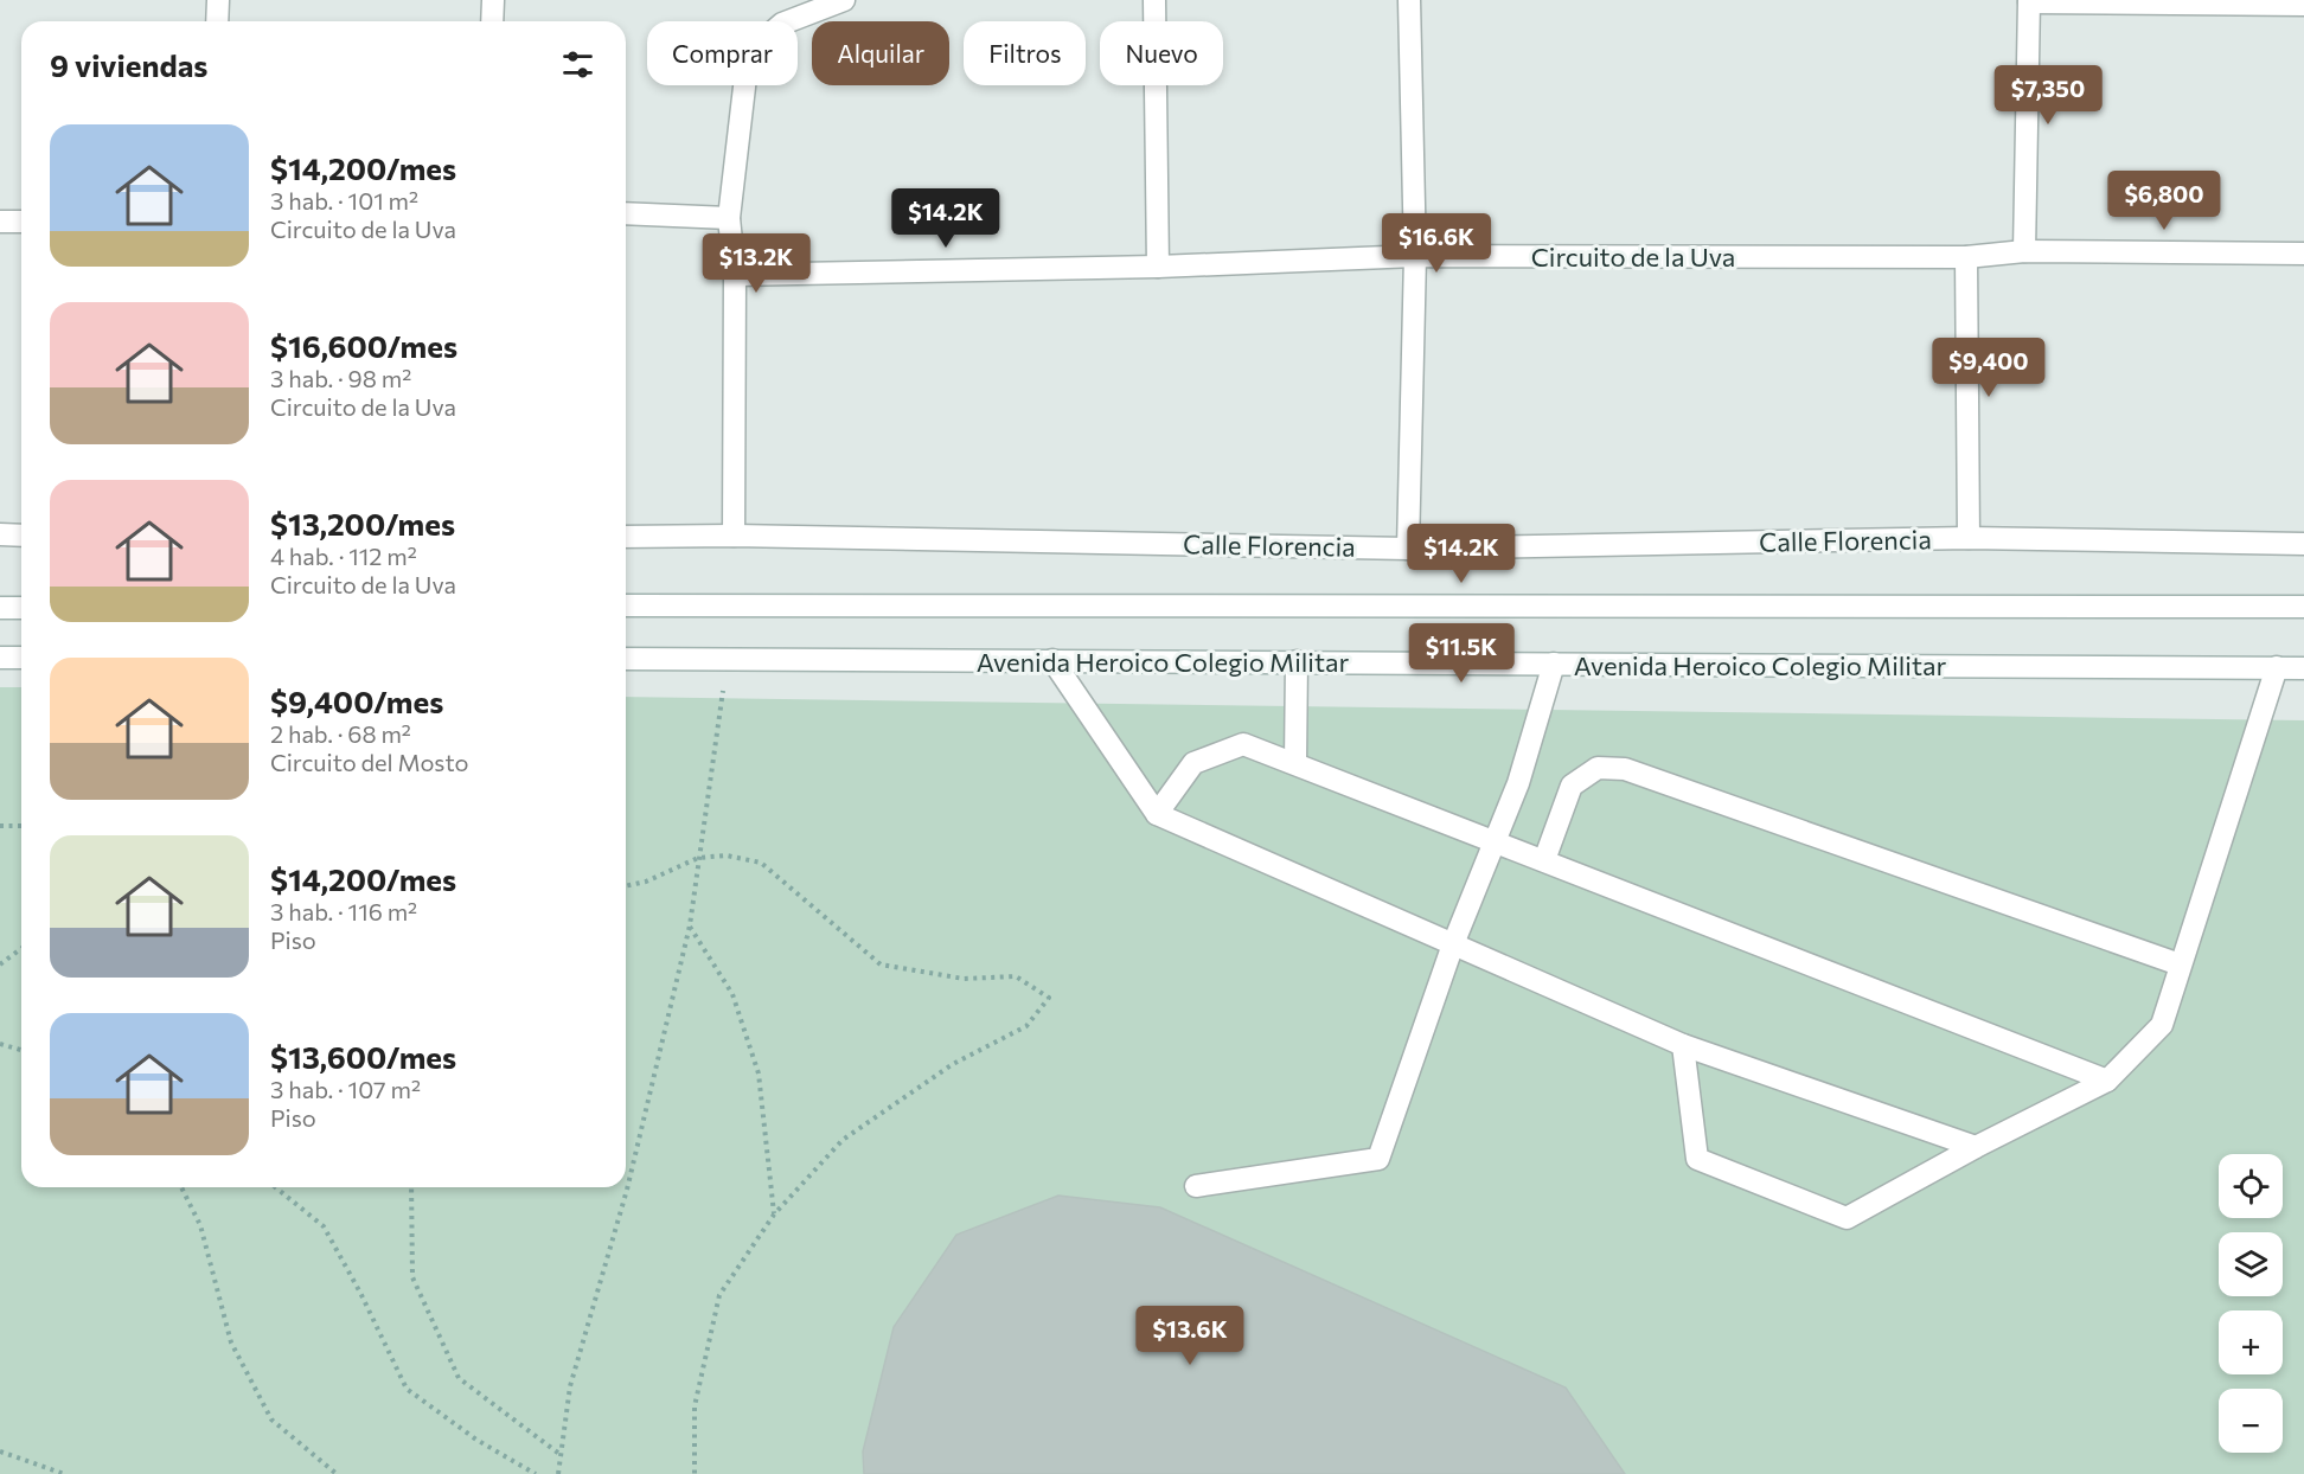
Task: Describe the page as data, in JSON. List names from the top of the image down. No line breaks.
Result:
{"streets":{"street":["Circuito de la Uva","Calle Florencia","Avenida Heroico Colegio Militar"]},"page":{"chip":["Comprar","Alquilar","Filtros","Nuevo"],"heading":"9 viviendas","price":["$7,350","$6,800","$14.2K","$16.6K","$13.2K","$9,400","$14.2K","$11.5K","$13.6K"],"list":[{"name":"$14,200/mes","note":"3 hab. · 101 m² · Circuito de la Uva"},{"name":"$16,600/mes","note":"3 hab. · 98 m² · Circuito de la Uva"},{"name":"$13,200/mes","note":"4 hab. · 112 m² · Circuito de la Uva"},{"name":"$9,400/mes","note":"2 hab. · 68 m² · Circuito del Mosto"},{"name":"$14,200/mes","note":"3 hab. · 116 m² · Piso"},{"name":"$13,600/mes","note":"3 hab. · 107 m² · Piso"}],"map_buttons":["+","−"]}}
